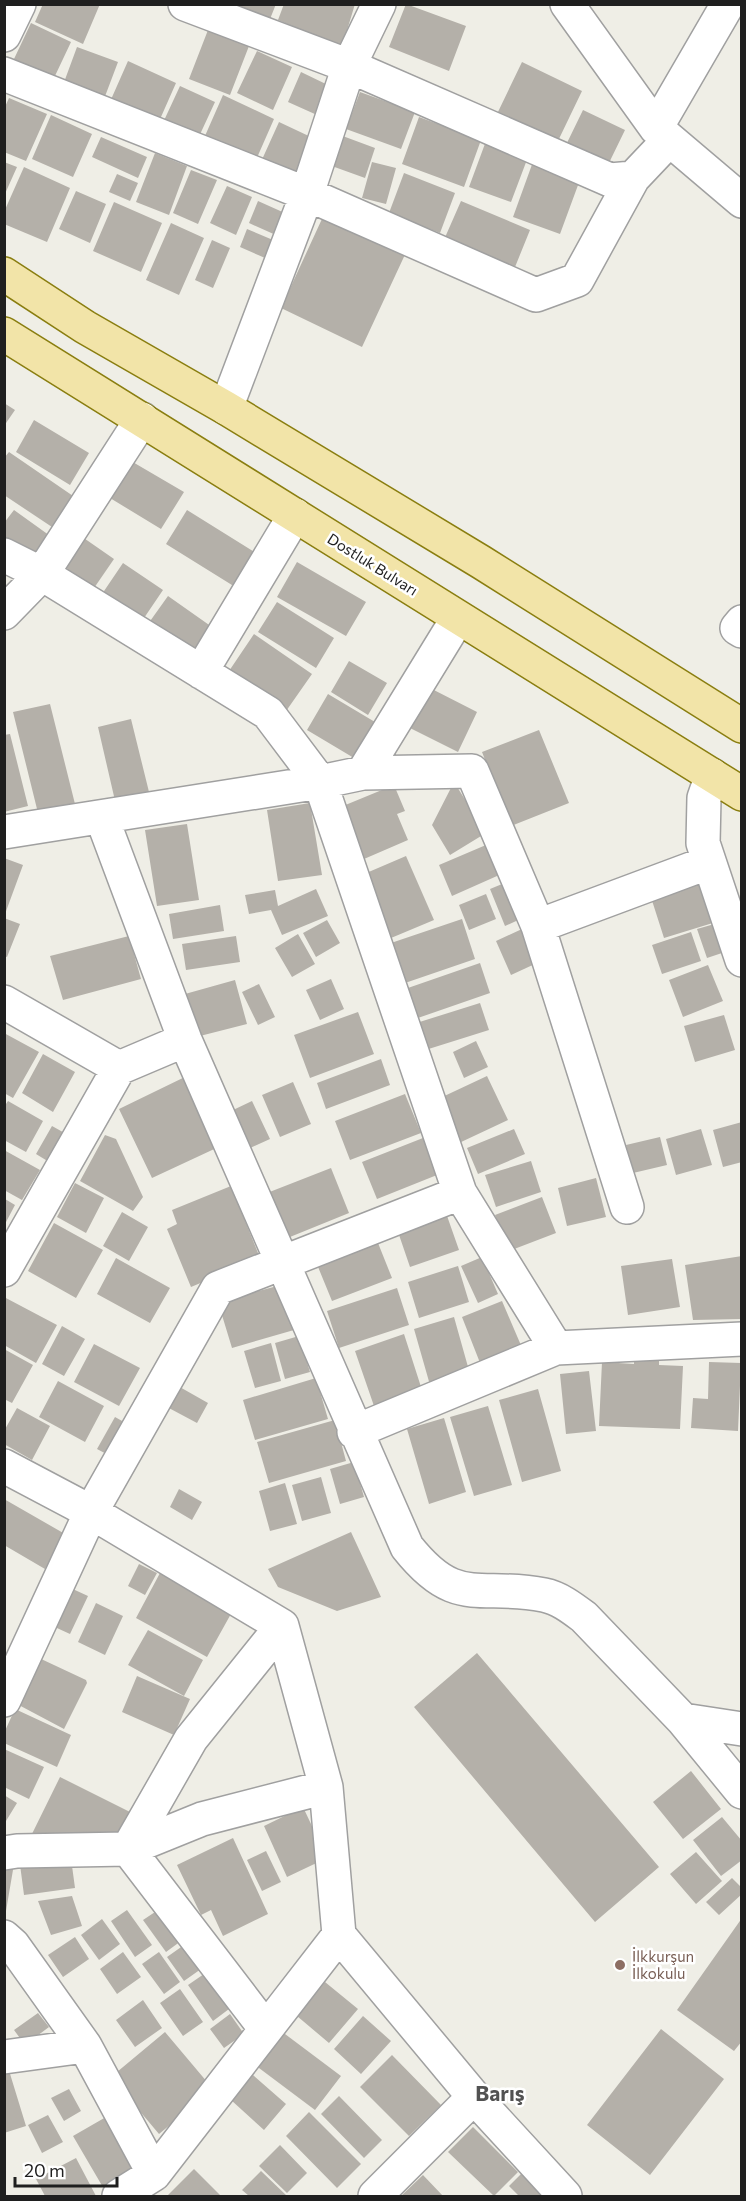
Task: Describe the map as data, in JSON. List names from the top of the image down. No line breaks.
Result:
{"streets":{"main road":["Dostluk Bulvarı"]},"districts":["Barış"],"places":["İlkkurşun İlkokulu"],"scale_bar":"20 m"}
